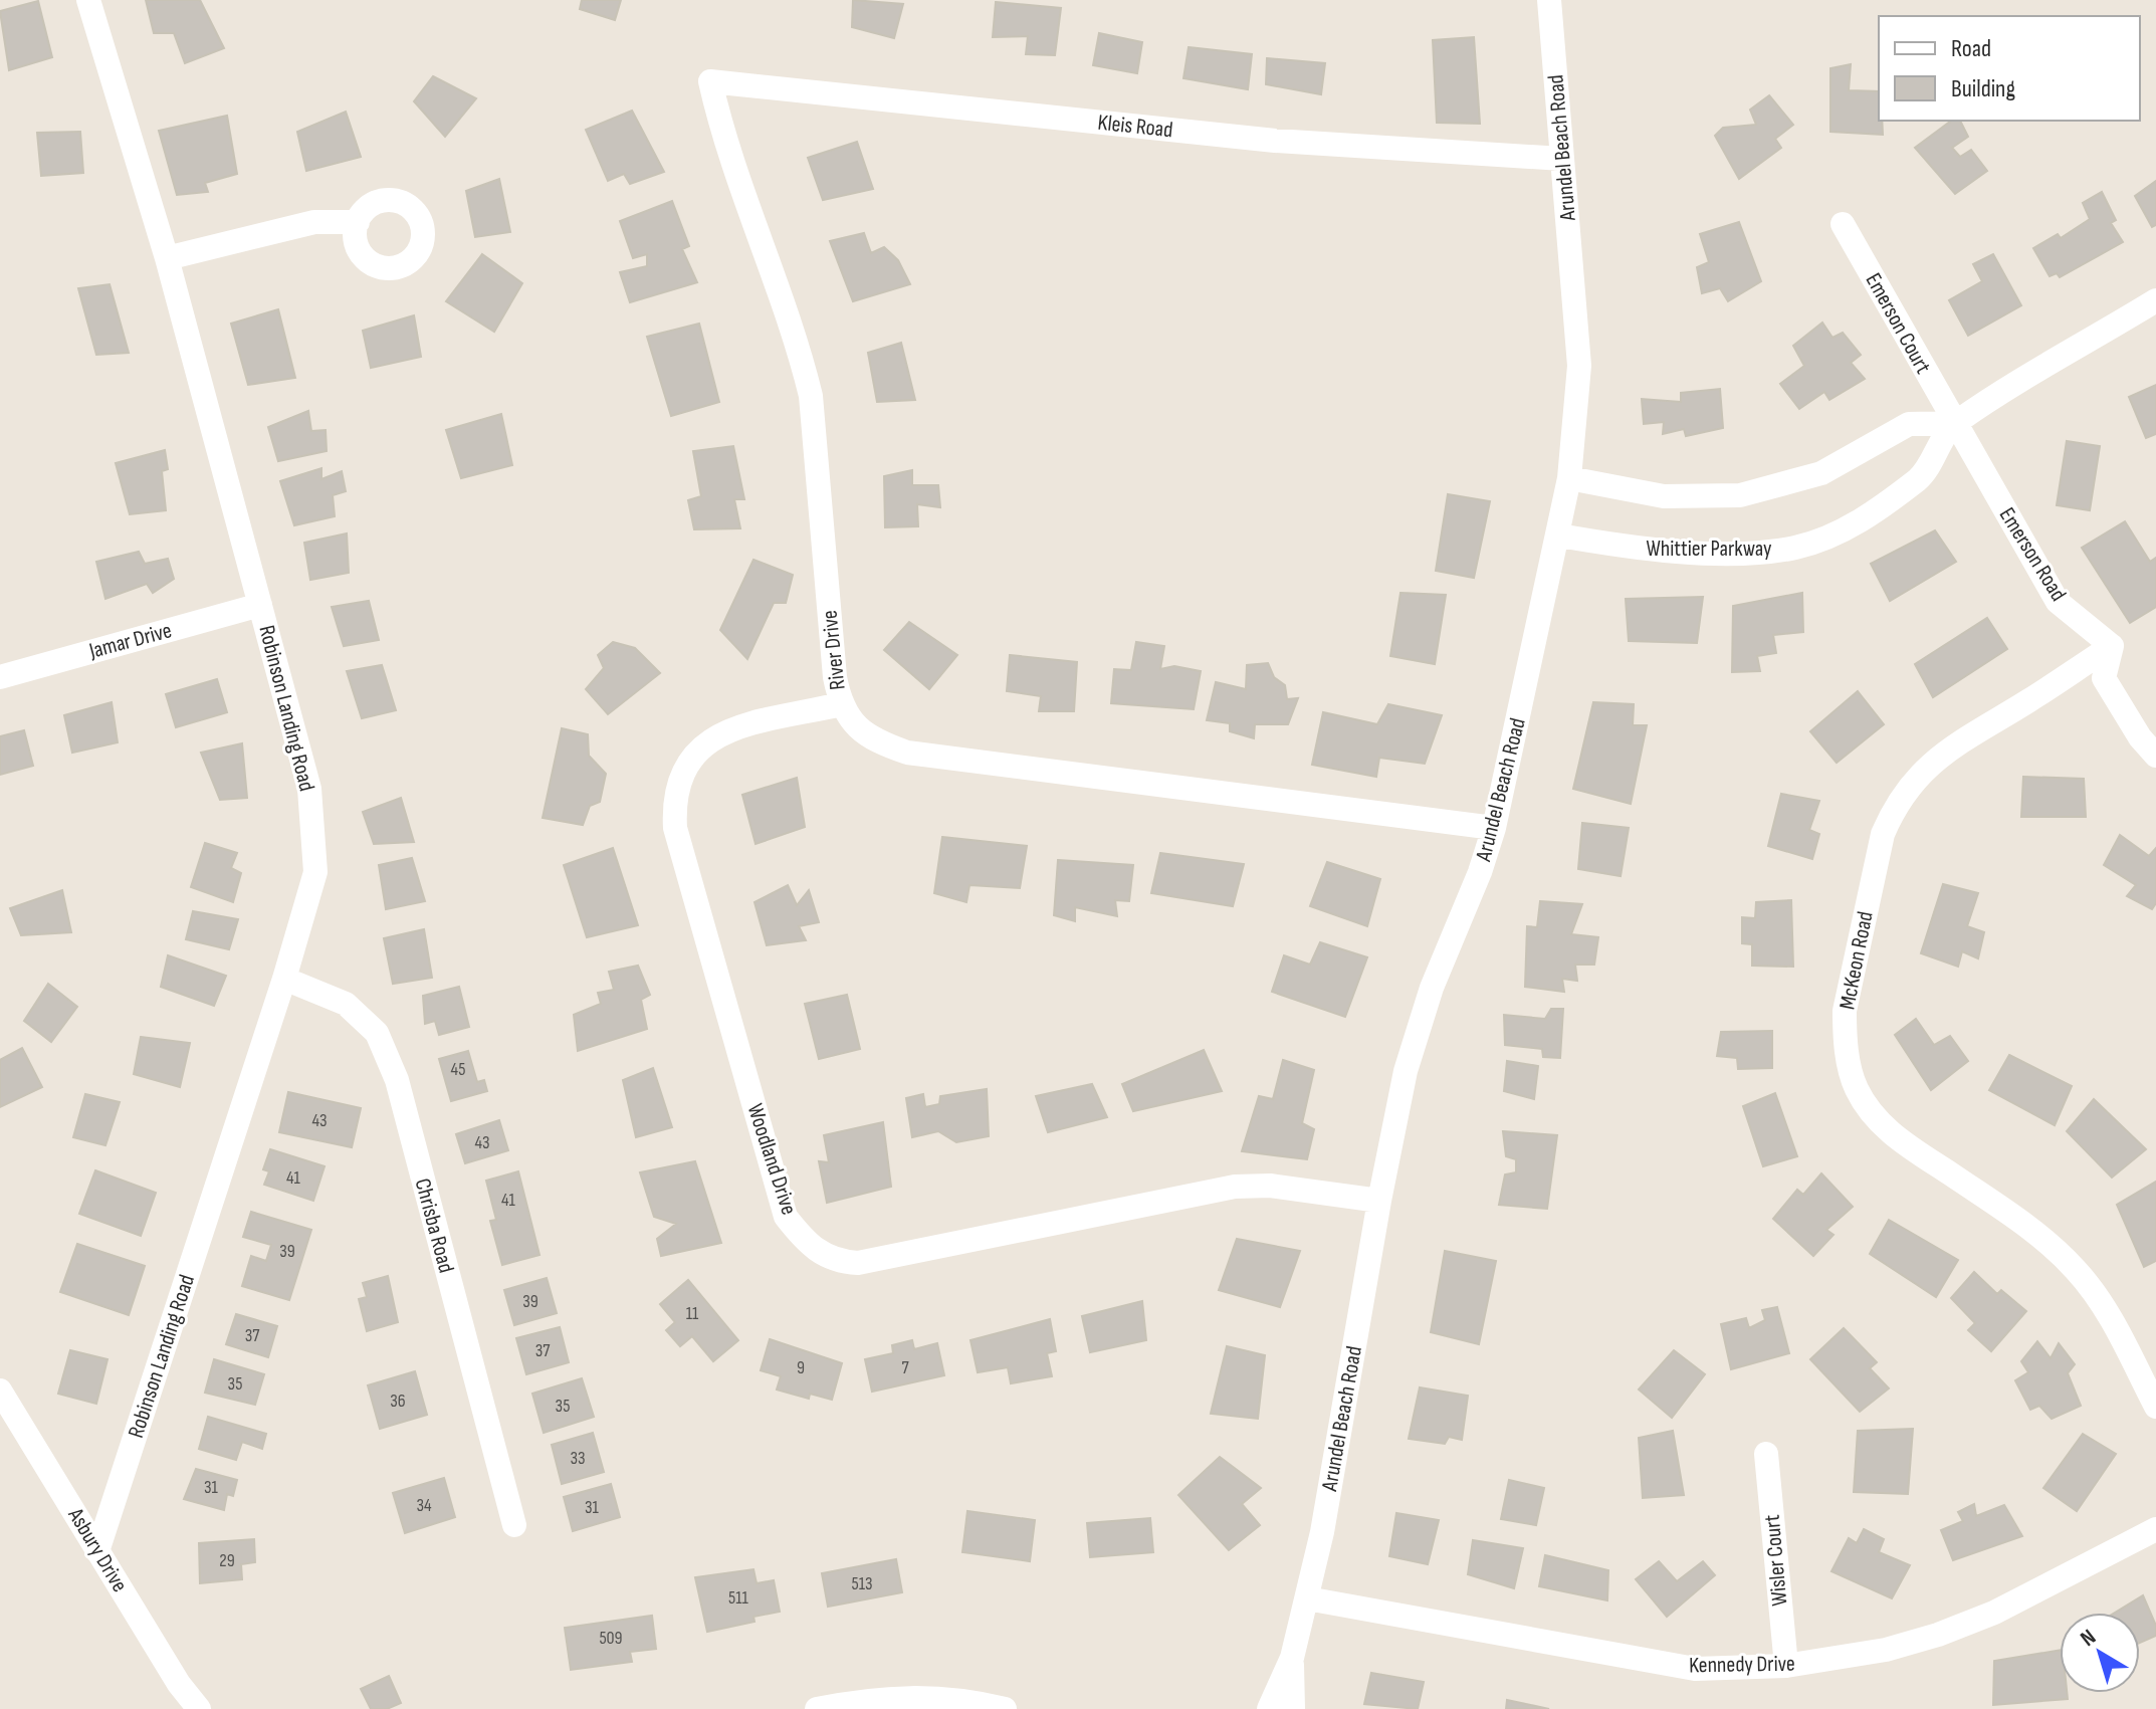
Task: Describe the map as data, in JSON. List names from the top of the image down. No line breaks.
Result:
{"streets":{"street":["Kleis Road","Arundel Beach Road","Emerson Court","Whittier Parkway","Emerson Road","Jamar Drive","River Drive","Robinson Landing Road","McKeon Road","Woodland Drive","Chrisba Road","Asbury Drive","Wisler Court","Kennedy Drive"]},"crossings":[["Kleis Road","Arundel Beach Road"],["Kleis Road","River Drive"],["Arundel Beach Road","Whittier Parkway"],["Arundel Beach Road","River Drive"],["Arundel Beach Road","Woodland Drive"],["Arundel Beach Road","Kennedy Drive"],["Emerson Court","Whittier Parkway"],["Emerson Court","Emerson Road"],["Whittier Parkway","Emerson Road"],["Emerson Road","McKeon Road"],["Jamar Drive","Robinson Landing Road"],["River Drive","Woodland Drive"],["Robinson Landing Road","Chrisba Road"],["Robinson Landing Road","Asbury Drive"],["Wisler Court","Kennedy Drive"]],"house_numbers":["45","43","43","41","41","39","39","11","37","37","9","7","35","36","35","33","31","34","31","29","513","511","509"],"legend":["Road","Building"],"north":"top left"}
